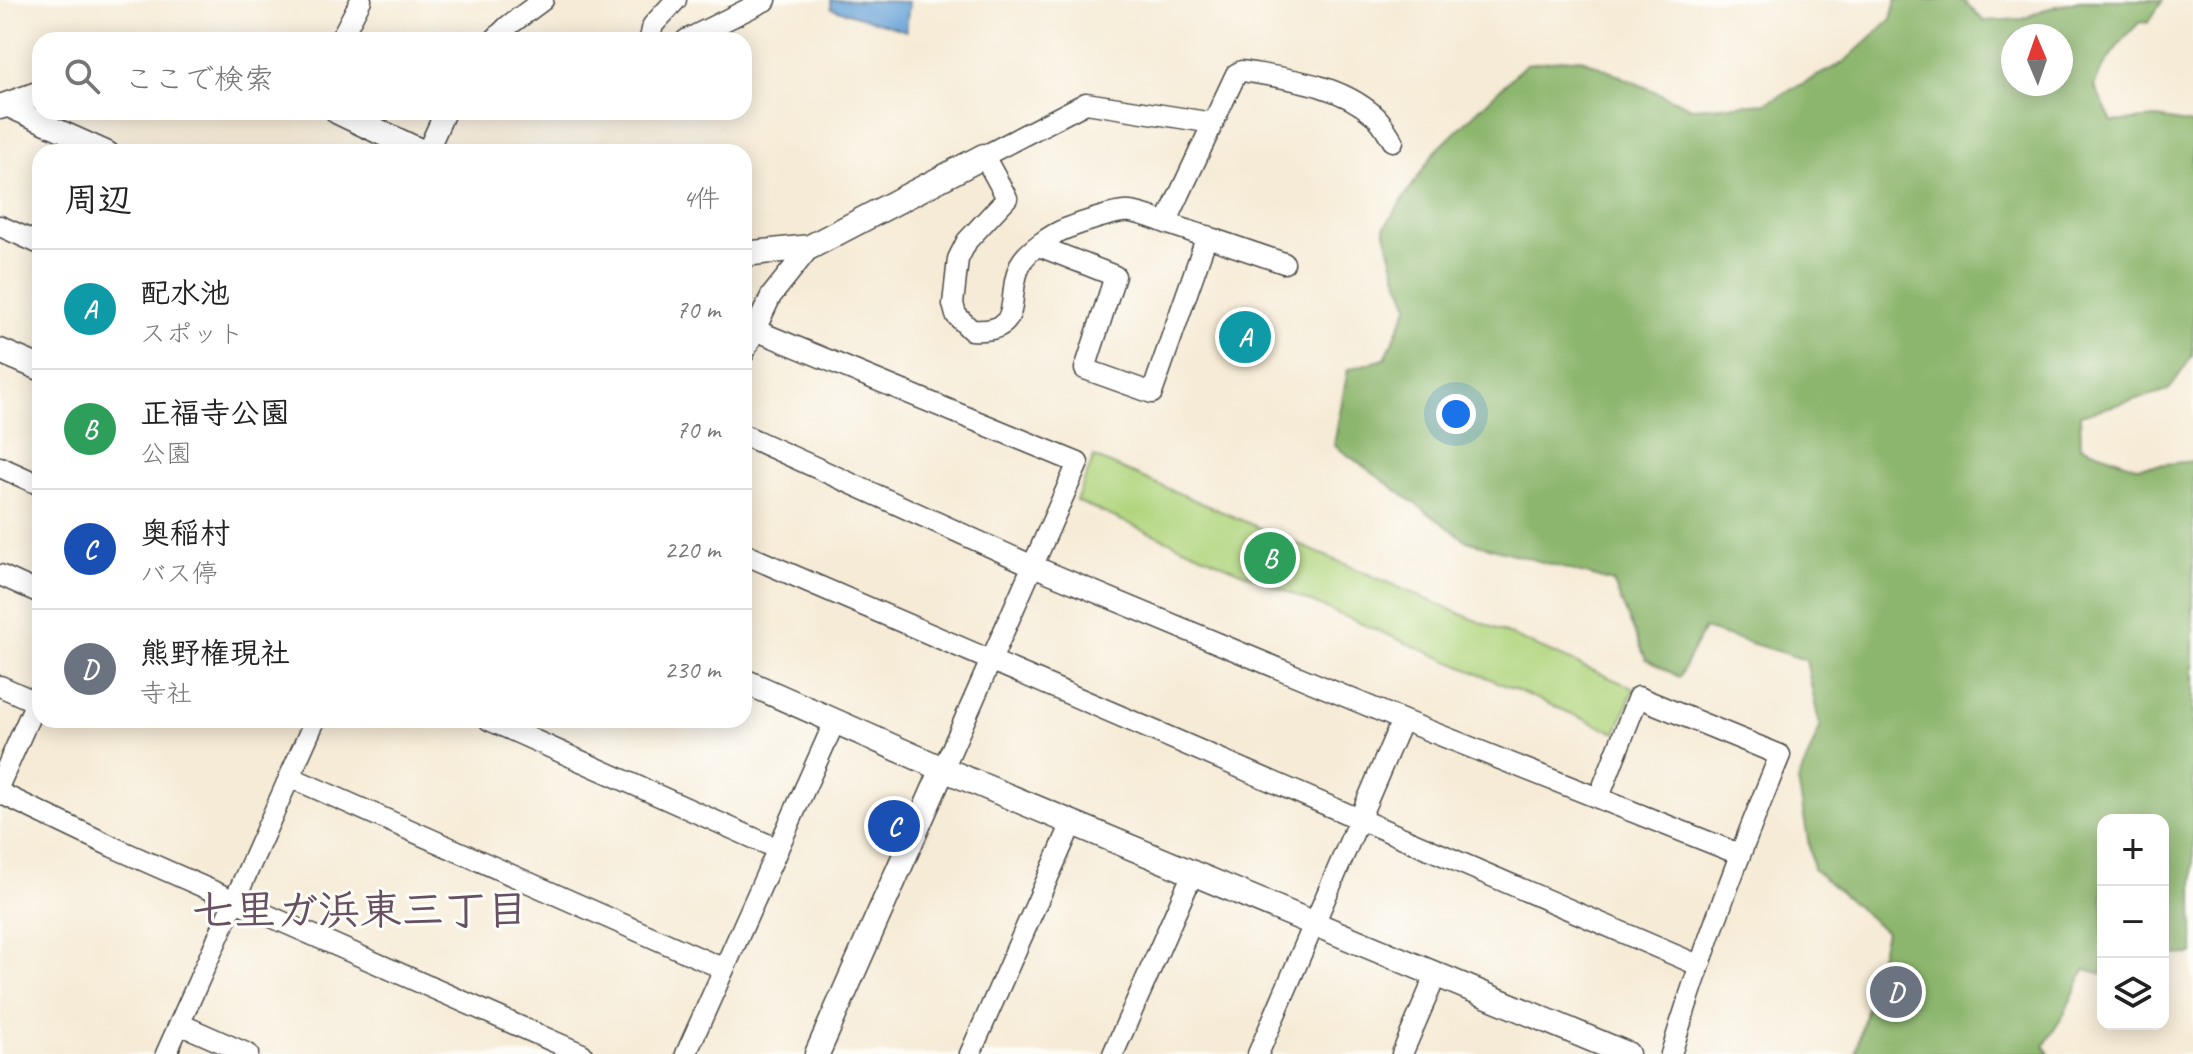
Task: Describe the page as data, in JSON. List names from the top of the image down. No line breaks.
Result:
{"districts":["七里ガ浜東三丁目"],"north":"top","page":{"search":"ここで検索","heading":["周辺","4件"],"list":[{"mark":"A","name":"配水池","note":"スポット","value":"70 m"},{"mark":"B","name":"正福寺公園","note":"公園","value":"70 m"},{"mark":"C","name":"奥稲村","note":"バス停","value":"220 m"},{"mark":"D","name":"熊野権現社","note":"寺社","value":"230 m"}],"pins":["A","B","C","D"],"map_buttons":["+","−"]}}
